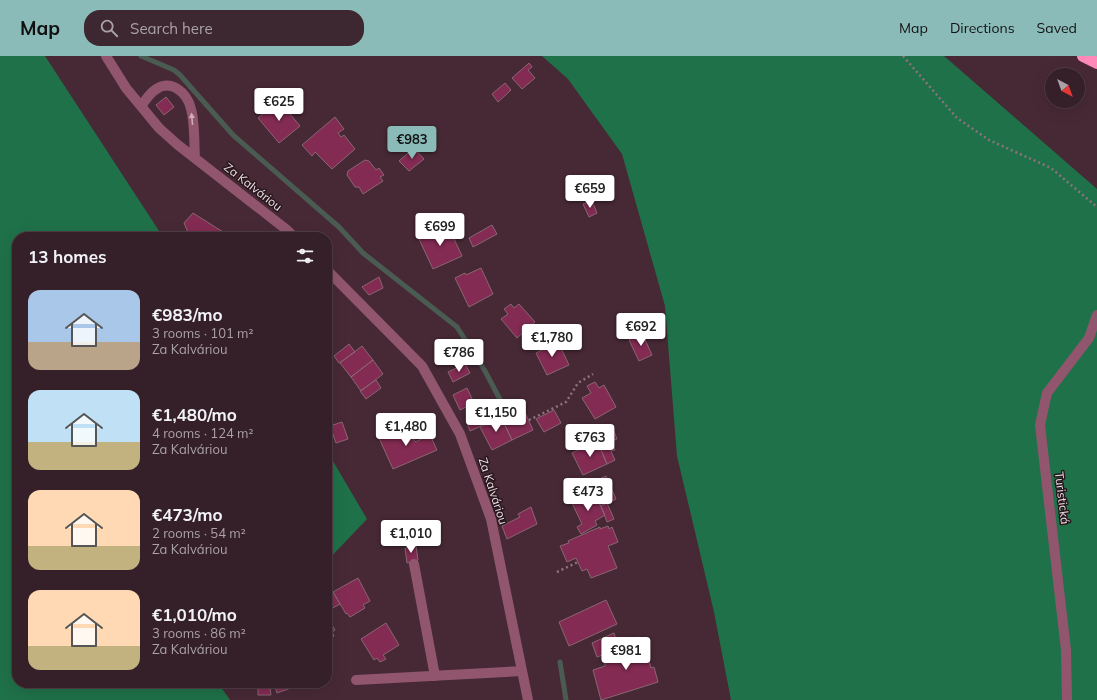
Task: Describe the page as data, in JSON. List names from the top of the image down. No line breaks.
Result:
{"streets":{"street":["Za Kalváriou","Turistická"]},"north":"bottom right","page":{"header":"Map","search":"Search here","nav":["Map","Directions","Saved"],"price":["€625","€983","€659","€699","€692","€1,780","€786","€1,150","€1,480","€763","€473","€1,010","€981"],"heading":"13 homes","list":[{"name":"€983/mo","note":"3 rooms · 101 m² · Za Kalváriou"},{"name":"€1,480/mo","note":"4 rooms · 124 m² · Za Kalváriou"},{"name":"€473/mo","note":"2 rooms · 54 m² · Za Kalváriou"},{"name":"€1,010/mo","note":"3 rooms · 86 m² · Za Kalváriou"}]}}
